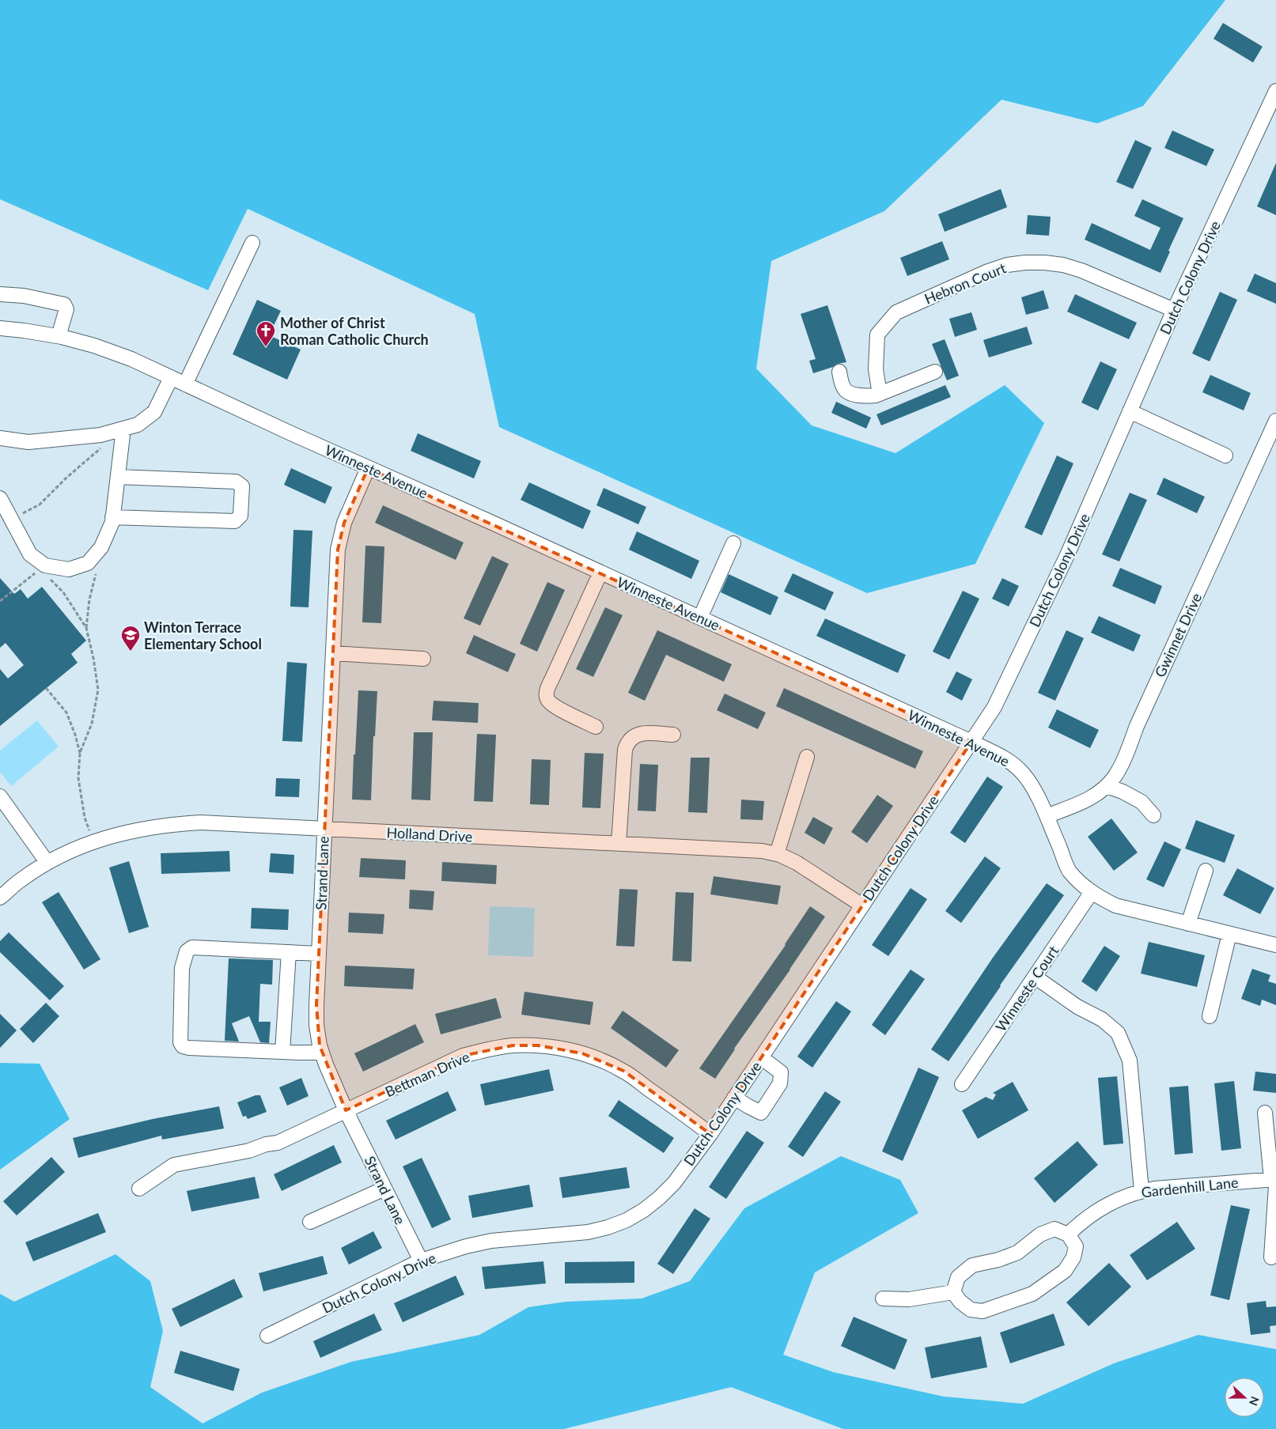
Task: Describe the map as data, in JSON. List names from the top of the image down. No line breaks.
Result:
{"streets":{"street":["Dutch Colony Drive","Hebron Court","Winneste Avenue","Gwinnet Drive","Holland Drive","Strand Lane","Winneste Court","Bettman Drive","Gardenhill Lane"]},"crossings":[["Dutch Colony Drive","Hebron Court"],["Dutch Colony Drive","Winneste Avenue"],["Dutch Colony Drive","Holland Drive"],["Dutch Colony Drive","Strand Lane"],["Dutch Colony Drive","Bettman Drive"],["Winneste Avenue","Gwinnet Drive"],["Winneste Avenue","Strand Lane"],["Winneste Avenue","Winneste Court"],["Holland Drive","Strand Lane"],["Strand Lane","Bettman Drive"]],"places":{"church":["Mother of Christ Roman Catholic Church"],"school or university":["Winton Terrace Elementary School"]},"north":"right"}
